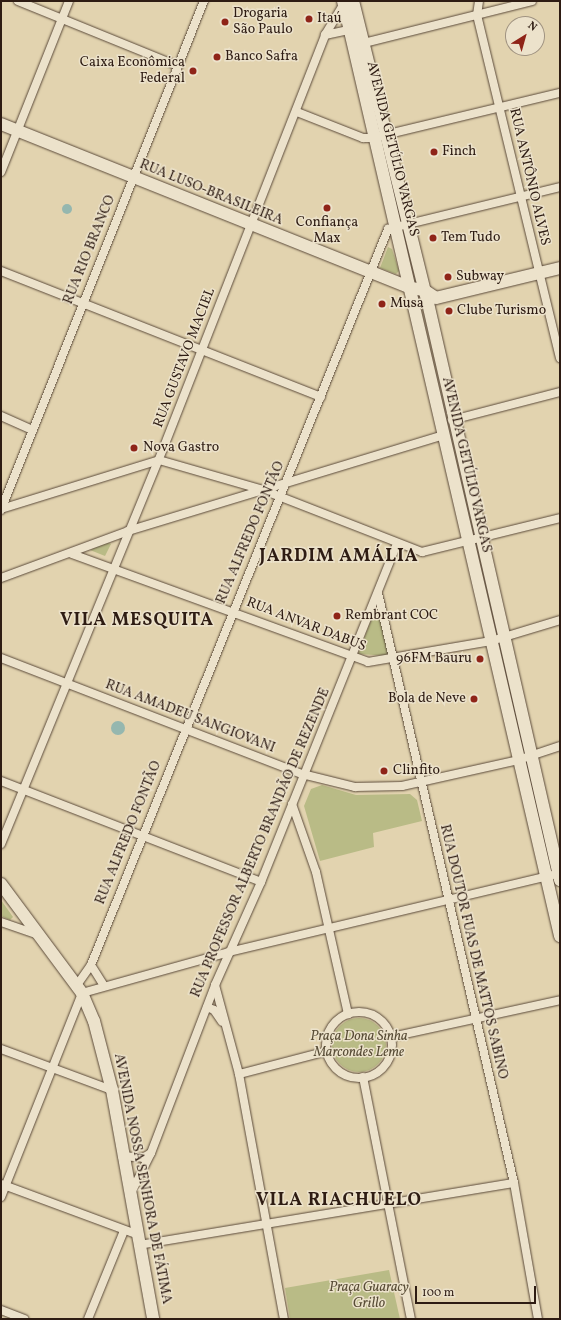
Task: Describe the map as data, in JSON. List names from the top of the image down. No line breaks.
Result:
{"streets":{"main road":["AVENIDA GETÚLIO VARGAS","RUA LUSO-BRASILEIRA","AVENIDA NOSSA SENHORA DE FÁTIMA"],"street":["RUA ANTÔNIO ALVES","RUA RIO BRANCO","RUA GUSTAVO MACIEL","RUA ALFREDO FONTÃO","RUA ANVAR DABUS","RUA AMADEU SANGIOVANI","RUA PROFESSOR ALBERTO BRANDÃO DE REZENDE","RUA DOUTOR FUAS DE MATTOS SABINO"]},"crossings":[["AVENIDA GETÚLIO VARGAS","RUA LUSO-BRASILEIRA"],["AVENIDA GETÚLIO VARGAS","RUA GUSTAVO MACIEL"],["AVENIDA GETÚLIO VARGAS","RUA ALFREDO FONTÃO"],["AVENIDA GETÚLIO VARGAS","RUA ANVAR DABUS"],["AVENIDA GETÚLIO VARGAS","RUA AMADEU SANGIOVANI"],["RUA LUSO-BRASILEIRA","RUA RIO BRANCO"],["RUA LUSO-BRASILEIRA","RUA GUSTAVO MACIEL"],["RUA LUSO-BRASILEIRA","RUA ALFREDO FONTÃO"],["RUA GUSTAVO MACIEL","RUA ANVAR DABUS"],["RUA GUSTAVO MACIEL","RUA AMADEU SANGIOVANI"],["RUA ALFREDO FONTÃO","RUA ANVAR DABUS"],["RUA ALFREDO FONTÃO","RUA AMADEU SANGIOVANI"],["RUA ALFREDO FONTÃO","AVENIDA NOSSA SENHORA DE FÁTIMA"],["RUA ANVAR DABUS","RUA PROFESSOR ALBERTO BRANDÃO DE REZENDE"],["RUA ANVAR DABUS","RUA DOUTOR FUAS DE MATTOS SABINO"],["RUA AMADEU SANGIOVANI","RUA PROFESSOR ALBERTO BRANDÃO DE REZENDE"],["RUA AMADEU SANGIOVANI","RUA DOUTOR FUAS DE MATTOS SABINO"],["RUA PROFESSOR ALBERTO BRANDÃO DE REZENDE","RUA DOUTOR FUAS DE MATTOS SABINO"],["RUA PROFESSOR ALBERTO BRANDÃO DE REZENDE","AVENIDA NOSSA SENHORA DE FÁTIMA"]],"districts":["JARDIM AMÁLIA","VILA MESQUITA","VILA RIACHUELO"],"parks":["Praça Dona Sinha Marcondes Leme","Praça Guaracy Grillo"],"places":["Itaú","Drogaria São Paulo","Banco Safra","Caixa Econômica Federal","Finch","Confiança Max","Tem Tudo","Subway","Musa","Clube Turismo","Nova Gastro","Rembrant COC","96FM Bauru","Bola de Neve","Clinfito"],"scale_bar":"100 m","north":"top right"}
